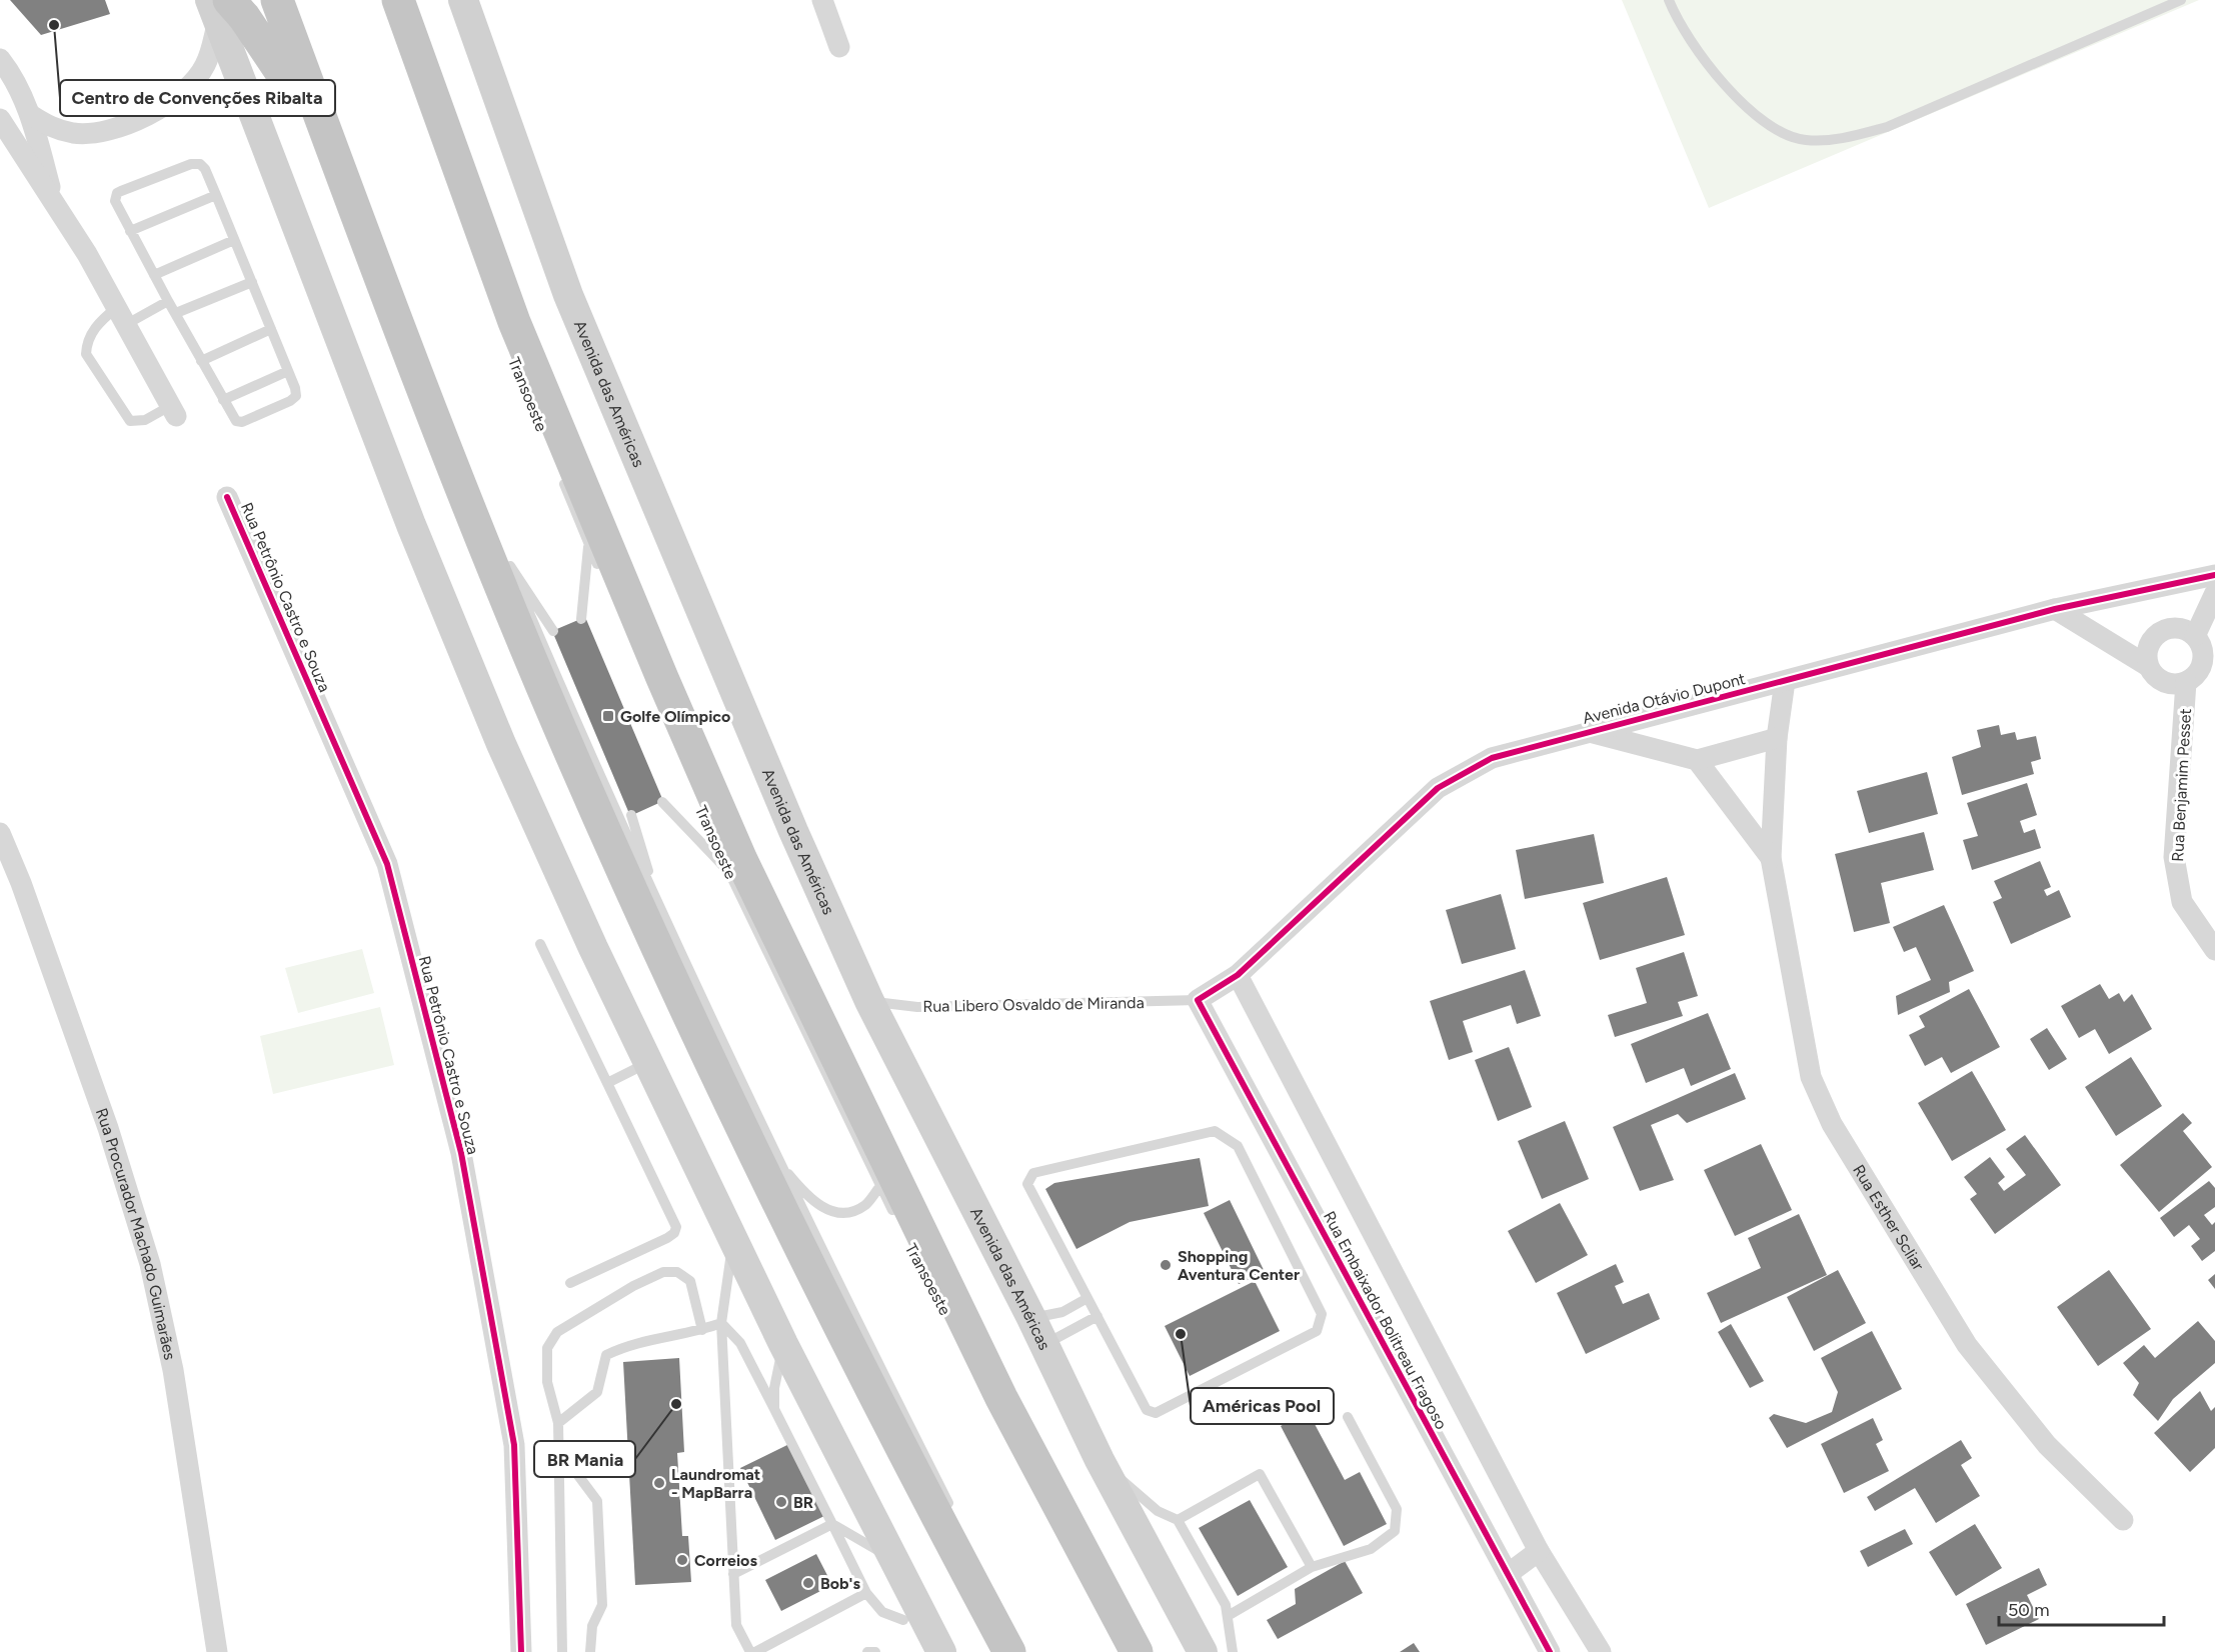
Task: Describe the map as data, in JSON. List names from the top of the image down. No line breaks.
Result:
{"streets":{"main road":["Avenida das Américas"],"street":["Rua Petrônio Castro e Souza","Avenida Otávio Dupont","Rua Benjamim Pesset","Rua Esther Scliar","Rua Procurador Machado Guimarães","Rua Embaixador Bolitreau Fragoso"],"lane":["Transoeste","Rua Libero Osvaldo de Miranda"]},"crossings":[["Avenida das Américas","Rua Libero Osvaldo de Miranda"],["Avenida Otávio Dupont","Rua Libero Osvaldo de Miranda"],["Avenida Otávio Dupont","Rua Esther Scliar"],["Avenida Otávio Dupont","Rua Embaixador Bolitreau Fragoso"],["Rua Libero Osvaldo de Miranda","Rua Embaixador Bolitreau Fragoso"]],"places":{"other":["Centro de Convenções Ribalta","Shopping Aventura Center","Américas Pool","BR Mania","Laundromat - MapBarra","BR","Correios","Bob's"],"transit":["Golfe Olímpico"]},"scale_bar":"50 m"}
